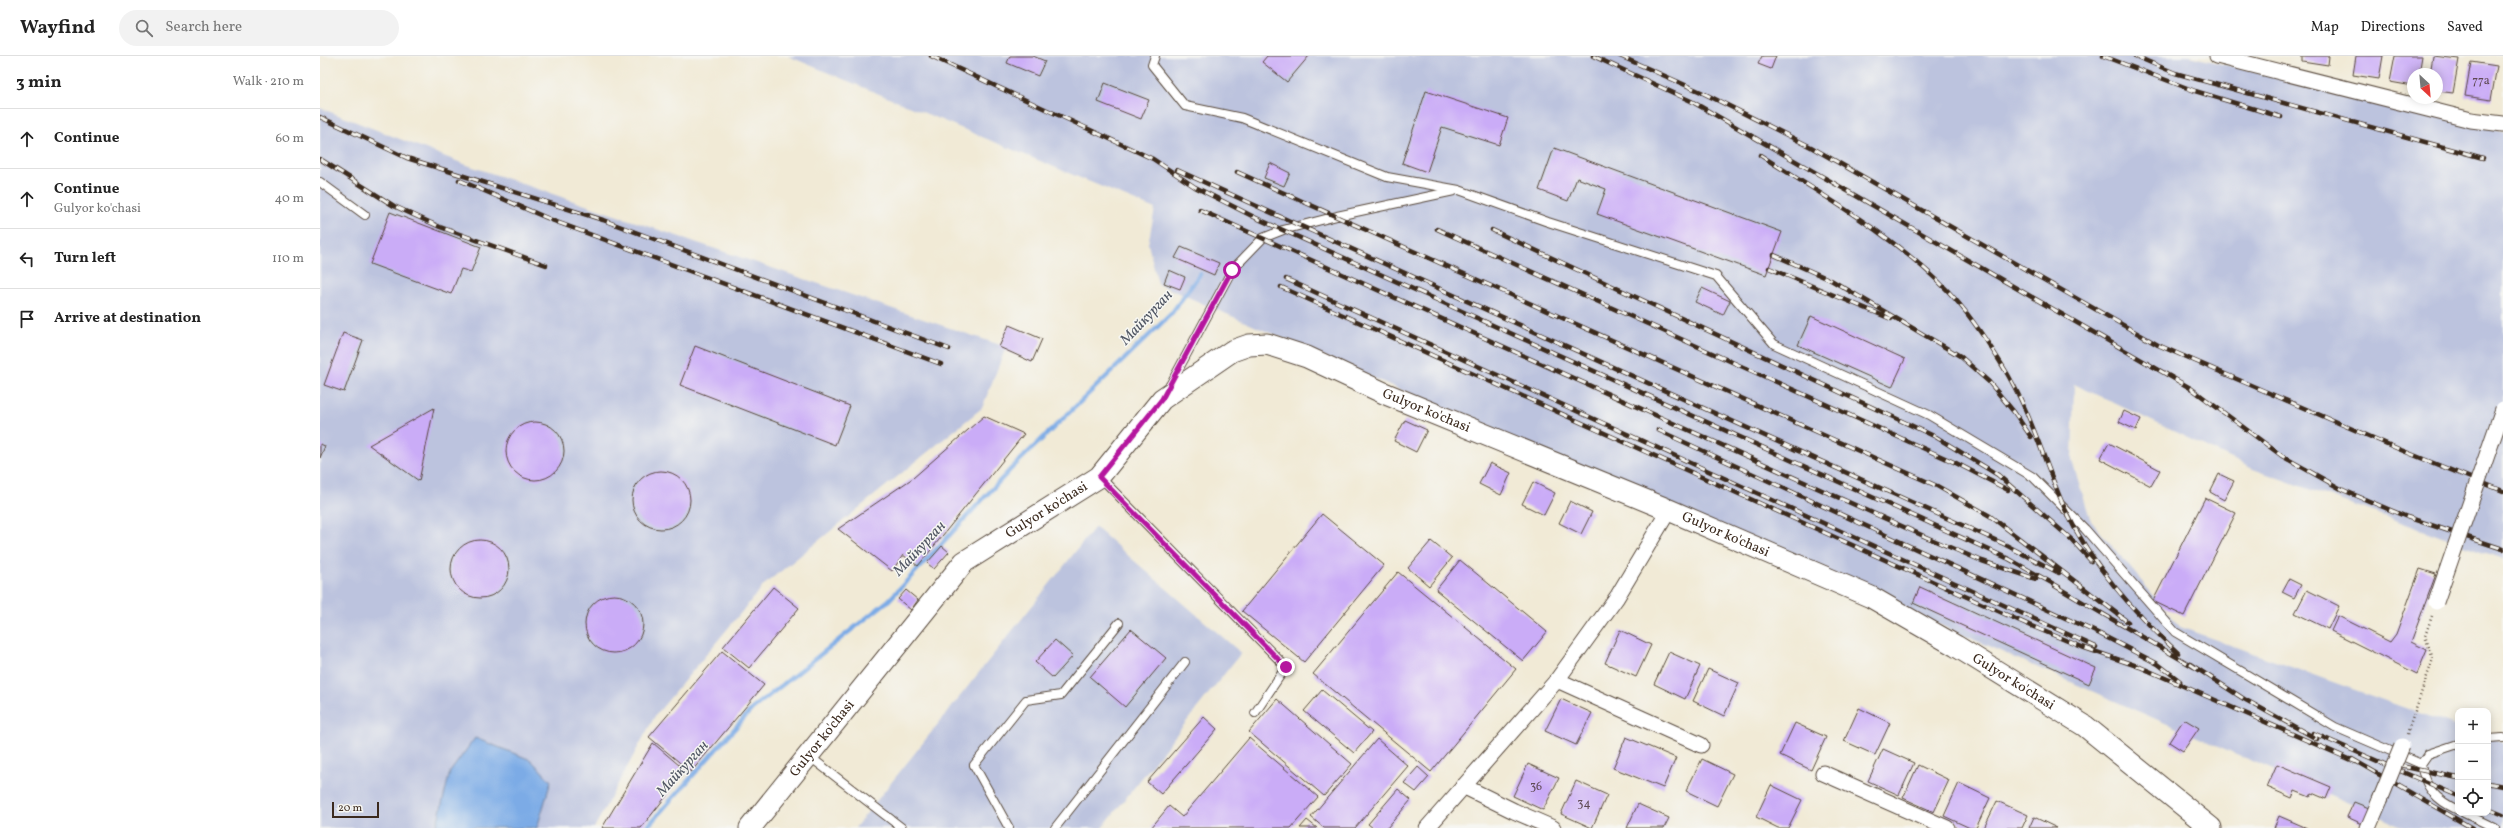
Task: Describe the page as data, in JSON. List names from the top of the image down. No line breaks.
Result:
{"streets":{"street":["Gulyor ko'chasi"]},"water":["Майкурган"],"house_numbers":["77а","36","34"],"scale_bar":"20 m","north":"bottom right","page":{"header":"Wayfind","search":"Search here","nav":["Map","Directions","Saved"],"heading":["3 min","Walk · 210 m"],"list":[["Continue","60 m"],["Continue","Gulyor ko'chasi","40 m"],["Turn left","110 m"],"Arrive at destination"],"map_buttons":["+","−"],"scale":"20 m"}}
